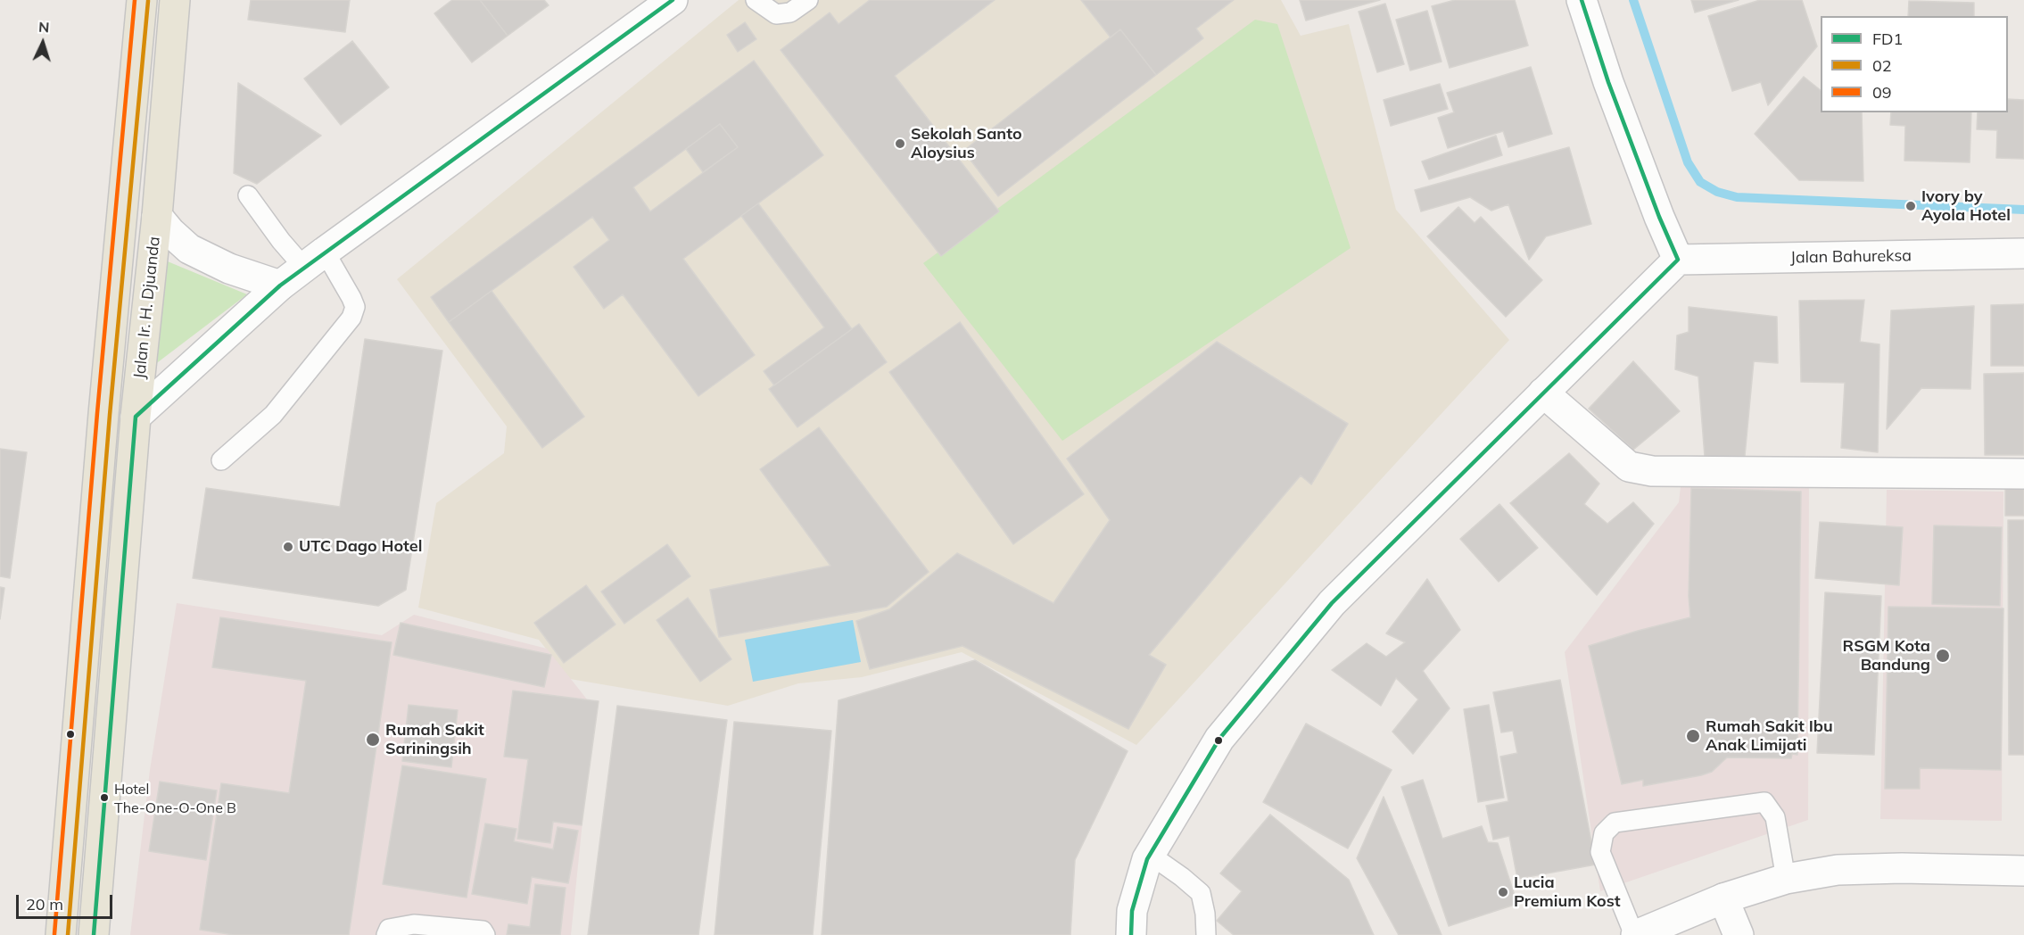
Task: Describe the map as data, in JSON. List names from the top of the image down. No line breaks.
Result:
{"streets":{"main road":["Jalan Ir. H. Djuanda"],"street":["Jalan Bahureksa"]},"places":["Sekolah Santo Aloysius","Ivory by Ayola Hotel","UTC Dago Hotel","RSGM Kota Bandung","Rumah Sakit Ibu Anak Limijati","Rumah Sakit Sariningsih","Hotel The-One-O-One B","Lucia Premium Kost"],"lines":["transit line FD1","transit line 09","transit line 02"],"legend":["FD1","02","09"],"scale_bar":"20 m","north":"top"}
